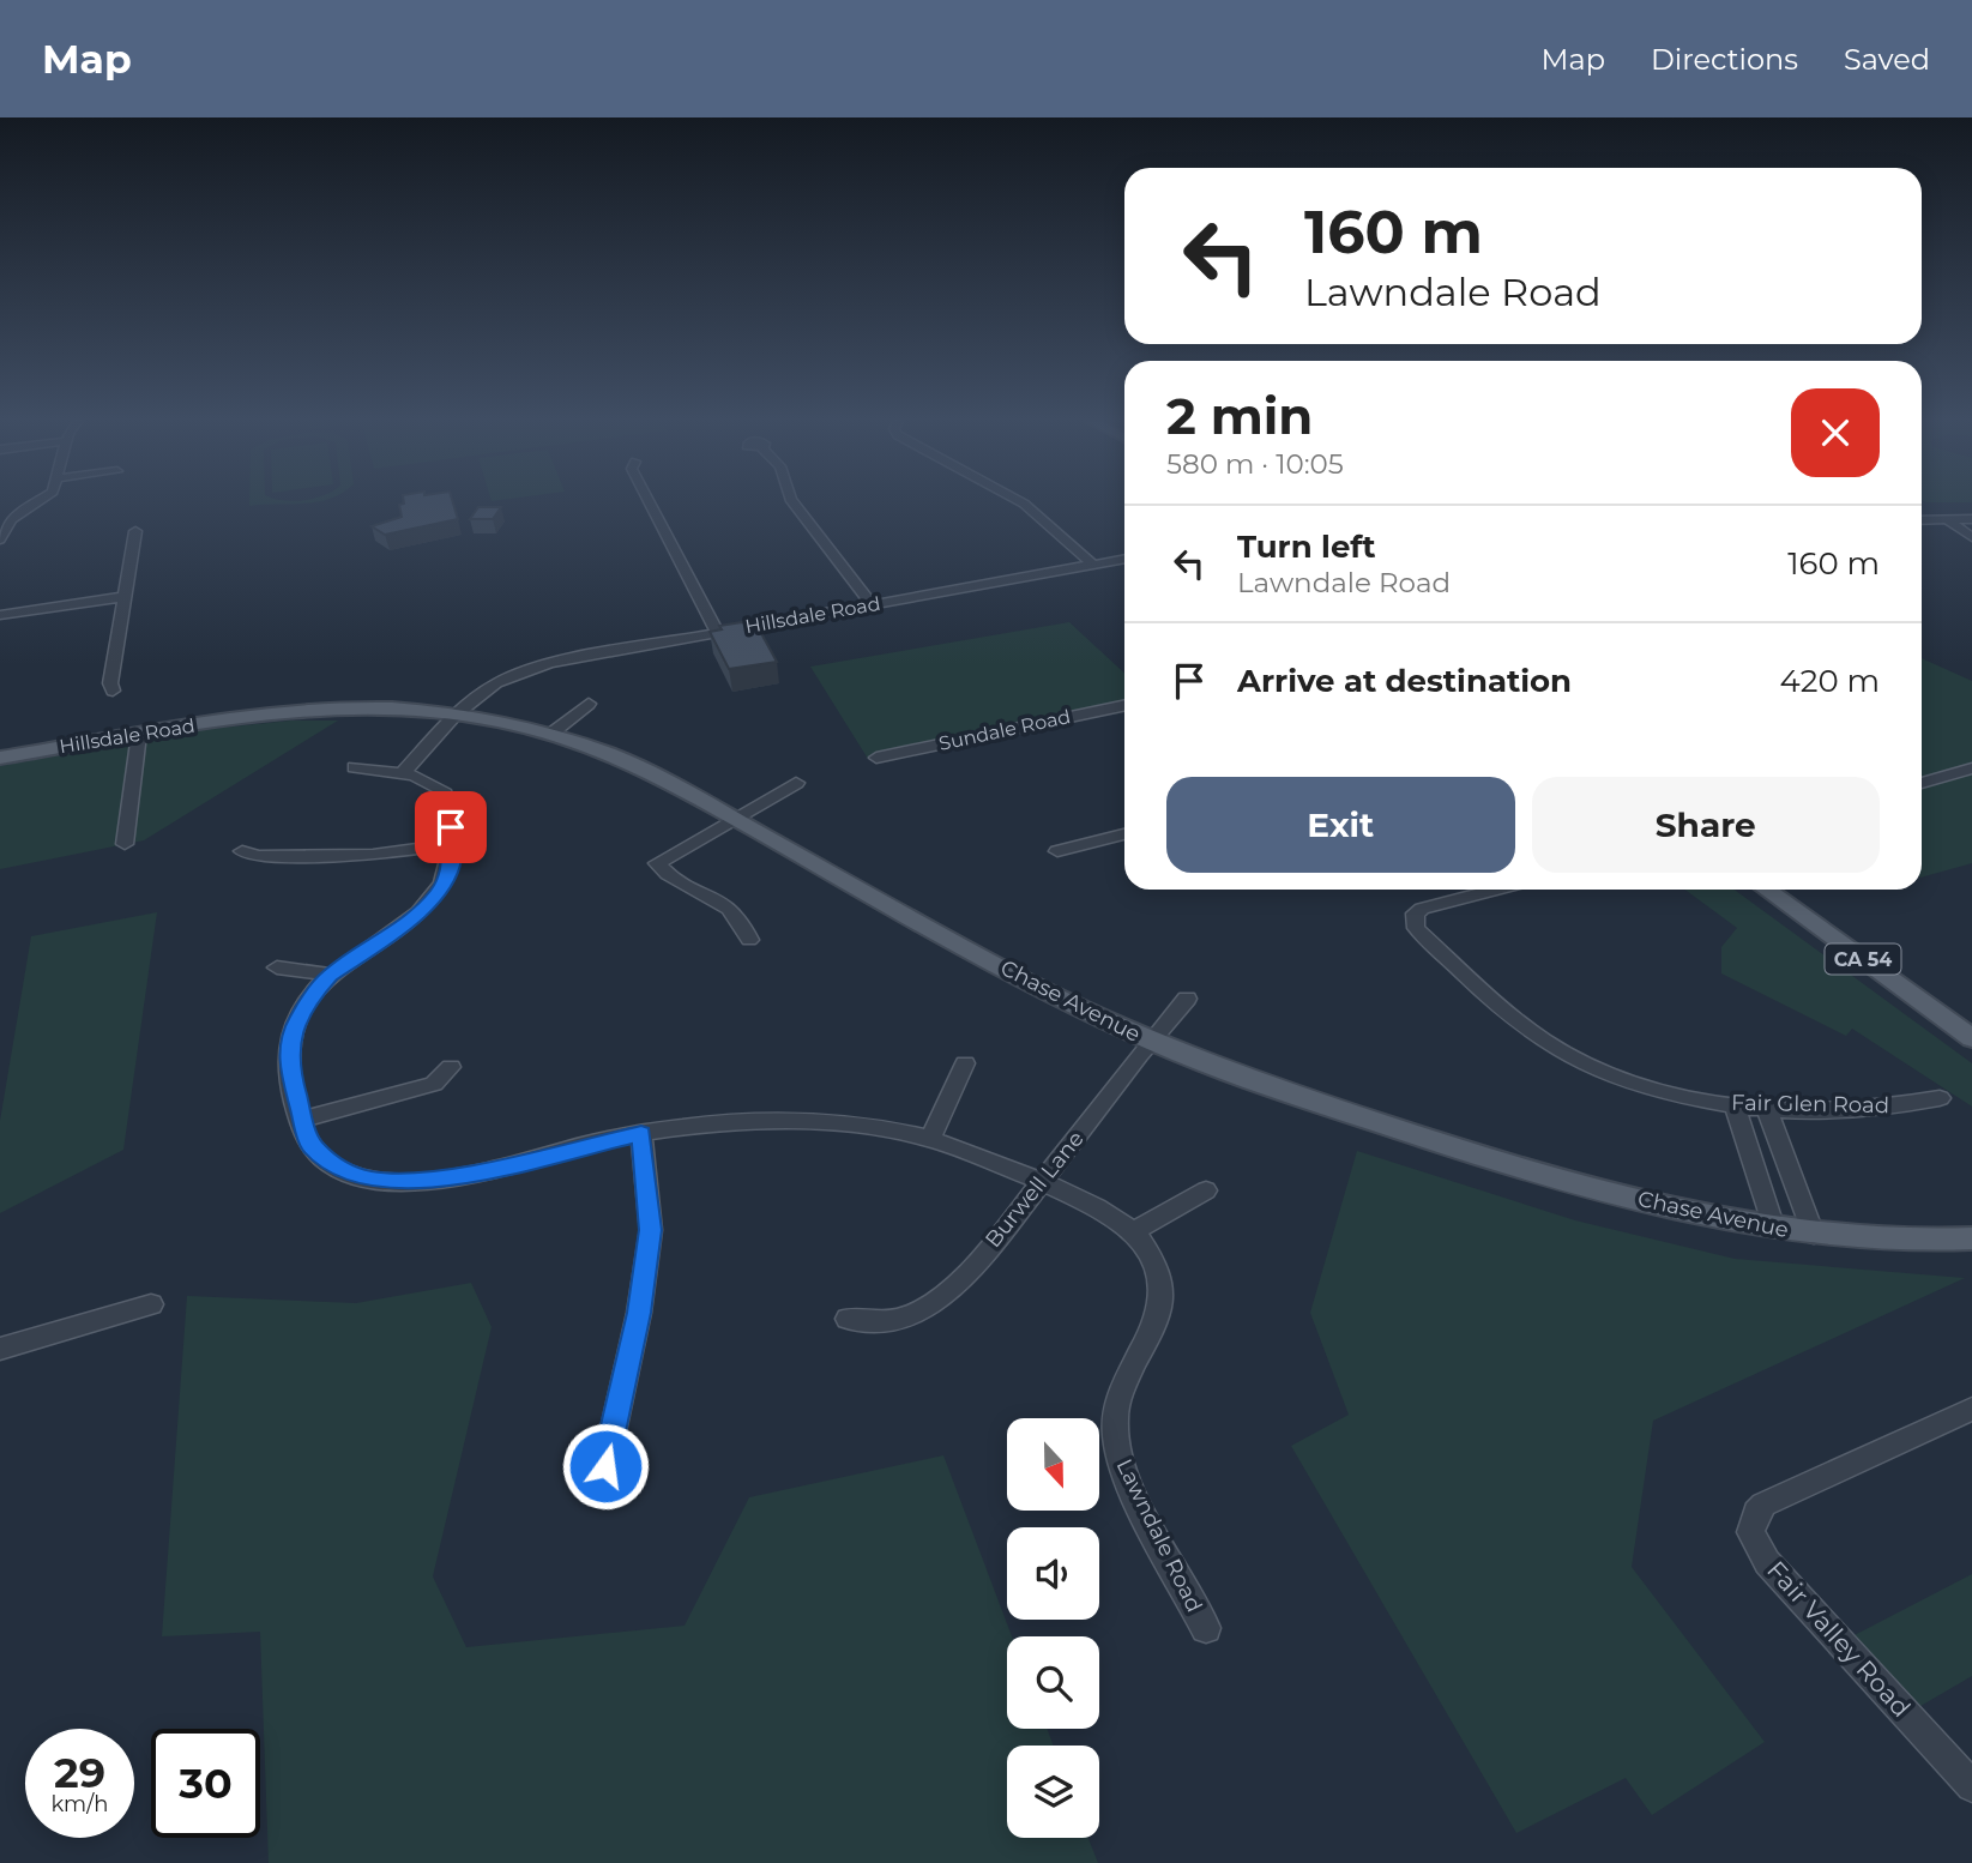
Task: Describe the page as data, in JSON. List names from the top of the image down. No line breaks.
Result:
{"streets":{"main road":["Hillsdale Road","CA 54","Chase Avenue"],"street":["Sundale Road","Fair Glen Road","Burwell Lane","Lawndale Road","Fair Valley Road"]},"crossings":[["Hillsdale Road","Chase Avenue"],["Hillsdale Road","Lawndale Road"],["Chase Avenue","Burwell Lane"],["Burwell Lane","Lawndale Road"]],"north":"bottom","page":{"header":"Map","nav":["Map","Directions","Saved"],"turn":["160 m","Lawndale Road"],"heading":["2 min","580 m · 10:05"],"list":[{"name":"Turn left","note":"Lawndale Road","value":"160 m"},{"name":"Arrive at destination","value":"420 m"}],"buttons":["Exit","Share"],"speed":"29 km/h","limit":"30"}}
